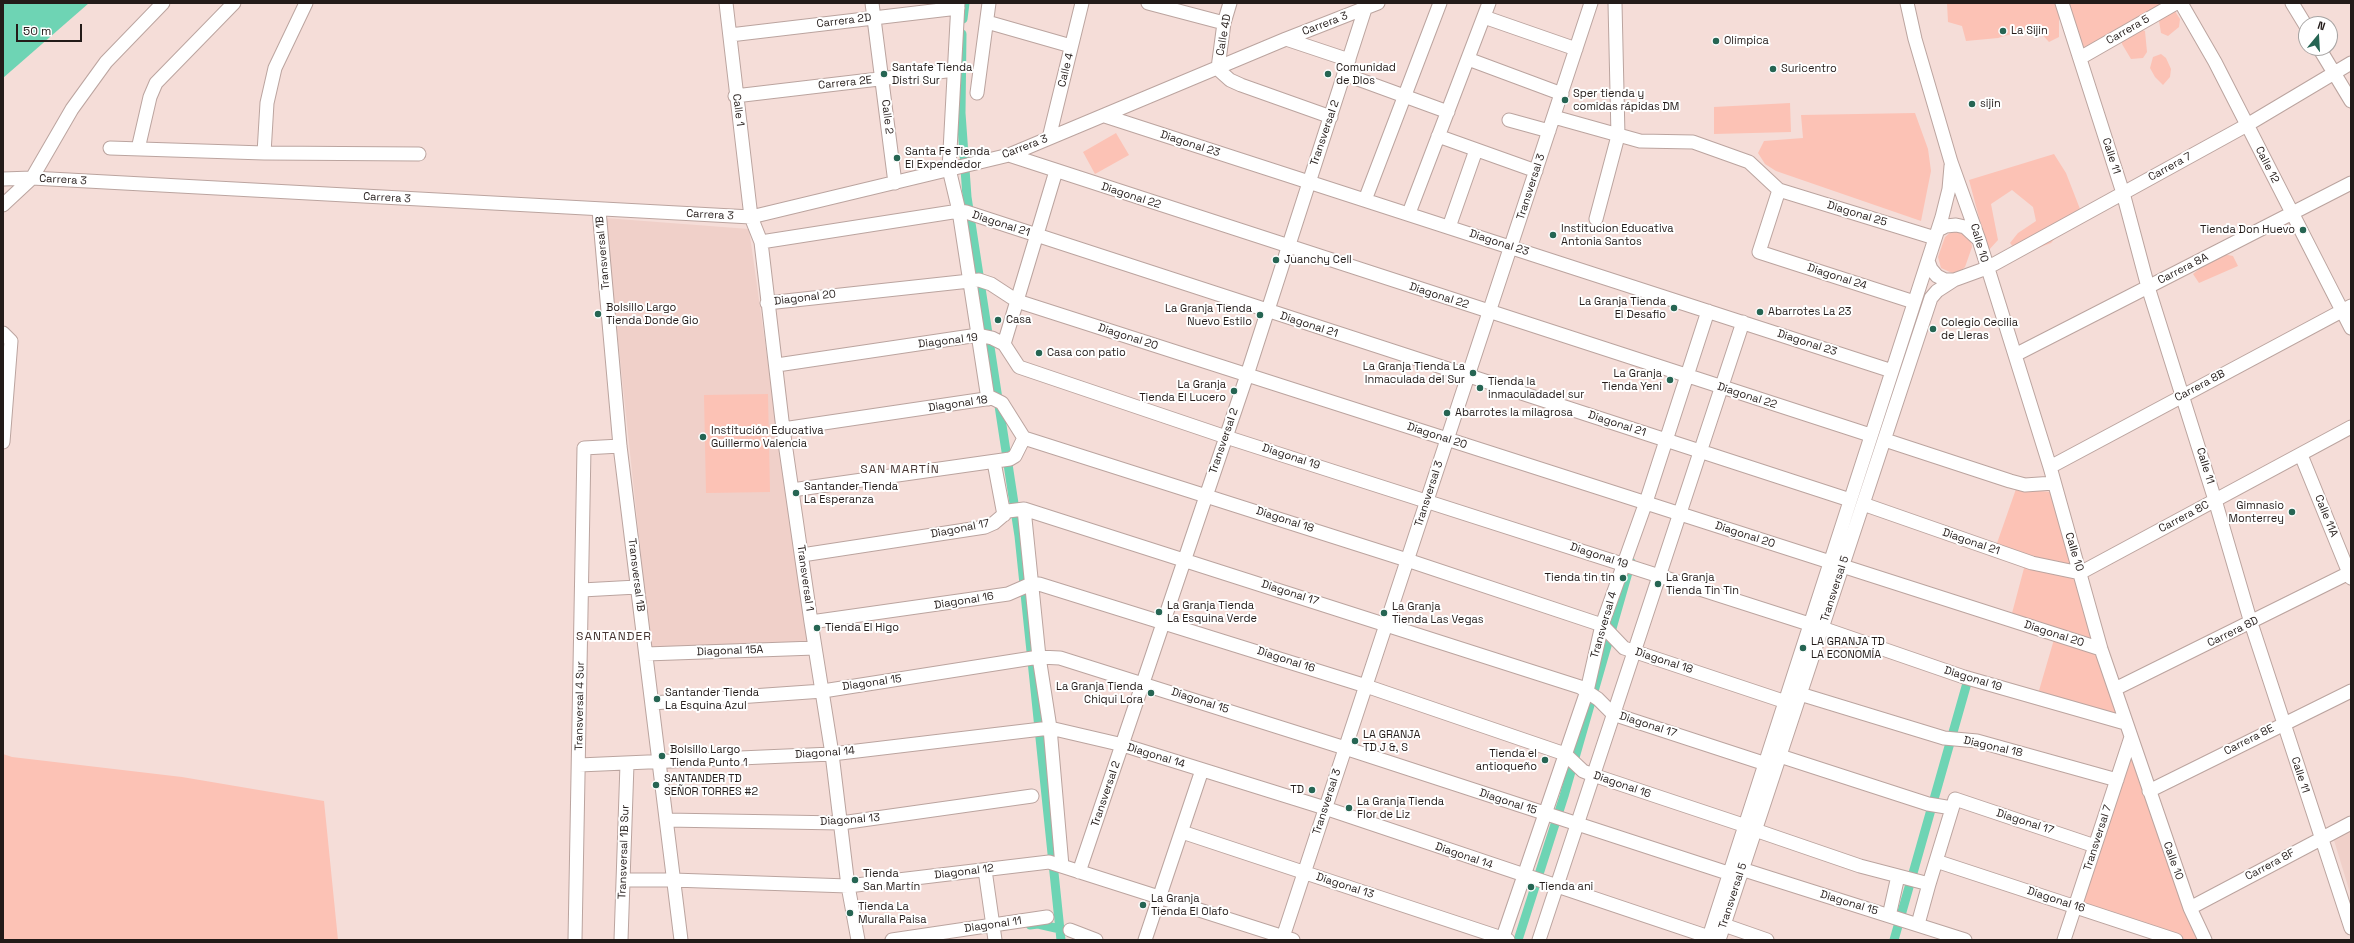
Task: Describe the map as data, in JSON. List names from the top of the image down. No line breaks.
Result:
{"streets":{"street":["Carrera 2D","Carrera 3","Carrera 5","Calle 4D","Calle 4","Carrera 2E","Calle 1","Calle 2","Transversal 2","Diagonal 23","Calle 11","Calle 12","Carrera 7","Transversal 3","Diagonal 22","Diagonal 25","Diagonal 21","Calle 10","Transversal 1B","Carrera 8A","Diagonal 24","Diagonal 20","Diagonal 19","Carrera 8B","Diagonal 18","Calle 11A","Carrera 8C","Diagonal 17","Transversal 1","Transversal 5","Diagonal 16","Transversal 4","Carrera 8D","Diagonal 15A","Diagonal 15","Transversal 4 Sur","Carrera 8E","Diagonal 14","Diagonal 13","Transversal 7","Transversal 1B Sur","Carrera 8F","Diagonal 12","Diagonal 11"]},"crossings":[["Carrera 2D","Calle 1"],["Carrera 2D","Calle 2"],["Carrera 3","Calle 4D"],["Carrera 3","Calle 4"],["Carrera 3","Calle 1"],["Carrera 3","Calle 2"],["Carrera 3","Transversal 2"],["Carrera 3","Diagonal 23"],["Carrera 3","Diagonal 22"],["Carrera 3","Transversal 1B"],["Carrera 3","Transversal 1"],["Carrera 5","Calle 11"],["Carrera 2E","Calle 1"],["Carrera 2E","Calle 2"],["Calle 1","Transversal 1"],["Transversal 2","Diagonal 23"],["Transversal 2","Diagonal 22"],["Transversal 2","Diagonal 21"],["Transversal 2","Diagonal 20"],["Transversal 2","Diagonal 19"],["Transversal 2","Diagonal 18"],["Transversal 2","Diagonal 17"],["Transversal 2","Diagonal 16"],["Transversal 2","Diagonal 15"],["Transversal 2","Diagonal 14"],["Transversal 2","Diagonal 12"],["Diagonal 23","Transversal 3"],["Diagonal 23","Transversal 5"],["Diagonal 23","Transversal 4"],["Calle 11","Carrera 7"],["Calle 11","Carrera 8A"],["Calle 11","Carrera 8B"],["Calle 11","Carrera 8C"],["Calle 11","Carrera 8D"],["Calle 11","Carrera 8E"],["Calle 11","Carrera 8F"],["Calle 12","Carrera 7"],["Calle 12","Carrera 8A"],["Calle 12","Carrera 8B"],["Carrera 7","Diagonal 25"],["Carrera 7","Calle 10"],["Carrera 7","Transversal 5"],["Transversal 3","Diagonal 22"],["Transversal 3","Diagonal 21"],["Transversal 3","Diagonal 20"],["Transversal 3","Diagonal 19"],["Transversal 3","Diagonal 18"],["Transversal 3","Diagonal 17"],["Transversal 3","Diagonal 16"],["Transversal 3","Diagonal 15"],["Transversal 3","Diagonal 14"],["Transversal 3","Diagonal 13"],["Transversal 3","Diagonal 12"],["Diagonal 22","Transversal 5"],["Diagonal 22","Transversal 4"],["Diagonal 25","Calle 10"],["Diagonal 25","Diagonal 24"],["Diagonal 25","Transversal 5"],["Diagonal 21","Calle 10"],["Diagonal 21","Carrera 8C"],["Diagonal 21","Transversal 1"],["Diagonal 21","Transversal 5"],["Diagonal 21","Transversal 4"],["Calle 10","Carrera 8A"],["Calle 10","Diagonal 20"],["Calle 10","Diagonal 19"],["Calle 10","Carrera 8B"],["Calle 10","Carrera 8C"],["Calle 10","Transversal 5"],["Calle 10","Carrera 8D"],["Calle 10","Carrera 8E"],["Calle 10","Transversal 7"],["Calle 10","Carrera 8F"],["Transversal 1B","Diagonal 15A"],["Transversal 1B","Diagonal 15"],["Transversal 1B","Transversal 4 Sur"],["Transversal 1B","Diagonal 14"],["Transversal 1B","Diagonal 13"],["Transversal 1B","Diagonal 12"],["Diagonal 24","Transversal 5"],["Diagonal 20","Transversal 1"],["Diagonal 20","Transversal 5"],["Diagonal 20","Transversal 4"],["Diagonal 19","Transversal 1"],["Diagonal 19","Transversal 5"],["Diagonal 19","Transversal 4"],["Diagonal 18","Transversal 1"],["Diagonal 18","Transversal 5"],["Diagonal 18","Transversal 4"],["Diagonal 18","Transversal 7"],["Calle 11A","Carrera 8C"],["Calle 11A","Carrera 8D"],["Diagonal 17","Transversal 1"],["Diagonal 17","Transversal 5"],["Diagonal 17","Transversal 4"],["Diagonal 17","Transversal 7"],["Transversal 1","Diagonal 16"],["Transversal 1","Diagonal 15A"],["Transversal 1","Diagonal 15"],["Transversal 1","Diagonal 14"],["Transversal 1","Diagonal 13"],["Transversal 1","Diagonal 12"],["Transversal 5","Diagonal 16"],["Transversal 5","Diagonal 15"],["Transversal 5","Diagonal 14"],["Diagonal 16","Transversal 4"],["Diagonal 16","Transversal 7"],["Transversal 4","Diagonal 15"],["Transversal 4","Diagonal 14"],["Transversal 4","Diagonal 13"],["Transversal 4 Sur","Diagonal 14"],["Diagonal 14","Transversal 1B Sur"],["Transversal 1B Sur","Diagonal 12"]],"districts":["SAN MARTÍN","SANTANDER"],"places":["La Sijin","Olímpica","Suricentro","Santafe Tienda Distri Sur","Comunidad de DIos","Sper tienda y comidas rápidas DM","sijin","Santa Fe Tienda El Expendedor","Tienda Don Huevo","Institucion Educativa Antonia Santos","Juanchy Cell","La Granja Tienda El Desafio","Abarrotes La 23","Bolsillo Largo Tienda Donde Gio","La Granja Tienda Nuevo Estilo","Casa","Colegio Cecilia de Lleras","Casa con patio","La Granja Tienda La Inmaculada del Sur","La Granja Tienda Yeni","Tienda la inmaculadadel sur","La Granja Tienda El Lucero","Abarrotes la milagrosa","Institución Educativa Guillermo Valencia","Santander Tienda La Esperanza","Gimnasio Monterrey","Tienda tin tin","La Granja Tienda Tin Tin","La Granja Tienda La Esquina Verde","La Granja Tienda Las Vegas","Tienda El Higo","LA GRANJA TD LA ECONOMÍA","La Granja Tienda Chiqui Lora","Santander Tienda La Esquina Azul","LA GRANJA TD J &, S","Bolsillo Largo Tienda Punto 1","Tienda el antioqueño","SANTANDER TD SEÑOR TORRES #2","TD","La Granja Tienda Flor de Liz","Tienda San Martín","Tienda ani","La Granja Tienda El Olafo","Tienda La Muralla Paisa"],"scale_bar":"50 m","north":"top"}
